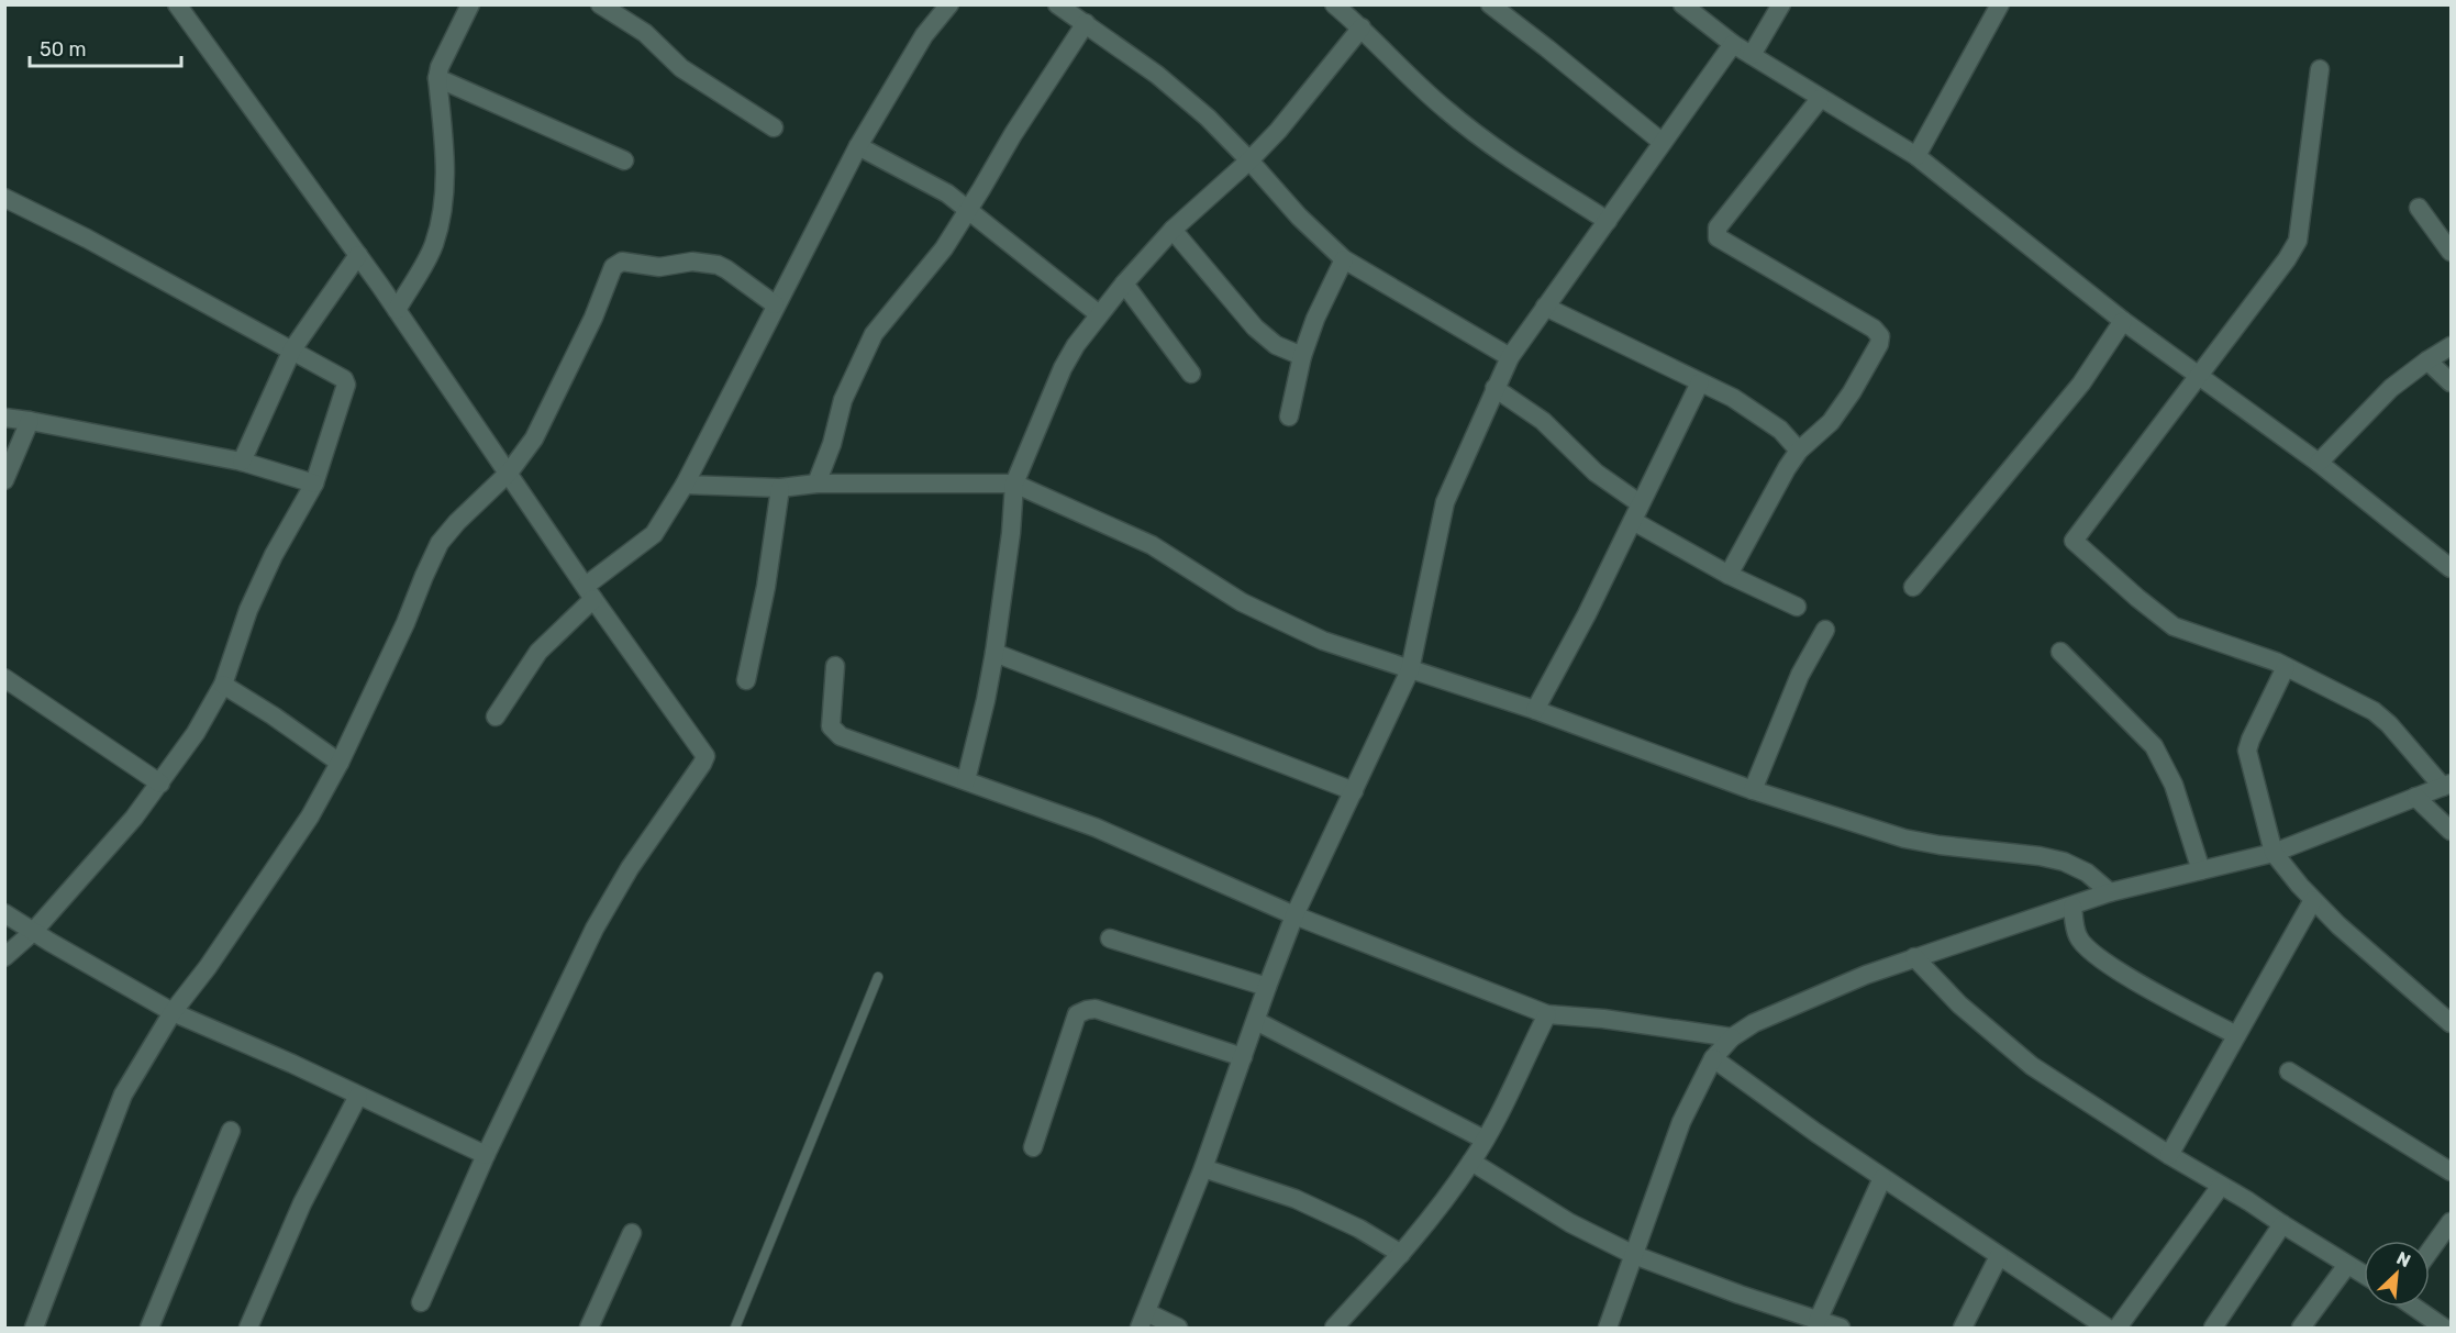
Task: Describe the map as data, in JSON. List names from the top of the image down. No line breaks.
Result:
{"scale_bar":"50 m","north":"top right"}
